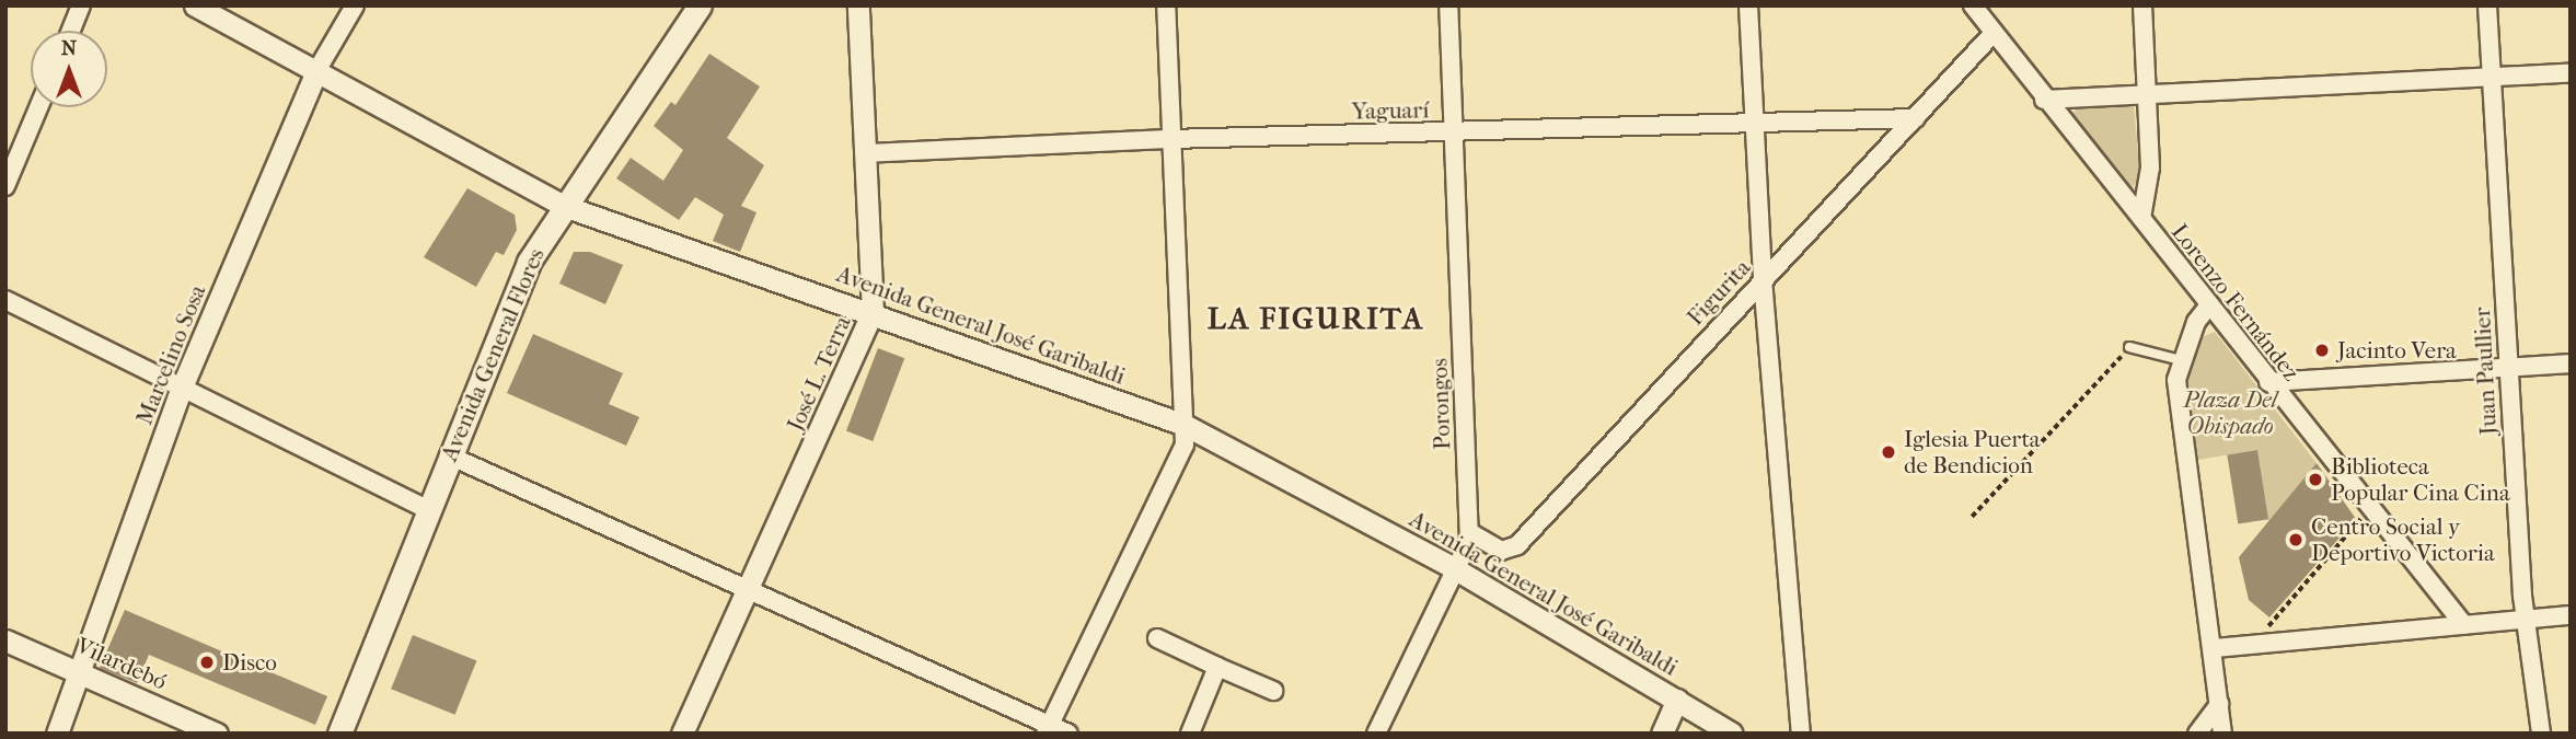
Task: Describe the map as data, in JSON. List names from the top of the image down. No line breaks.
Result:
{"streets":{"main road":["Avenida General Flores"],"street":["Yaguarí","Figurita","Lorenzo Fernández","Avenida General José Garibaldi","Marcelino Sosa","Juan Paullier","José L. Terra","Porongos","Vilardebó"]},"crossings":[["Yaguarí","Figurita"],["Yaguarí","José L. Terra"],["Yaguarí","Porongos"],["Figurita","Lorenzo Fernández"],["Figurita","Porongos"],["Avenida General José Garibaldi","Marcelino Sosa"],["Avenida General José Garibaldi","Avenida General Flores"],["Avenida General José Garibaldi","José L. Terra"],["Avenida General José Garibaldi","Porongos"],["Marcelino Sosa","Vilardebó"]],"districts":["LA FIGURITA"],"parks":["Plaza Del Obispado"],"places":["Jacinto Vera","Iglesia Puerta de Bendicion","Biblioteca Popular Cina Cina","Centro Social y Deportivo Victoria","Disco"],"north":"top"}
